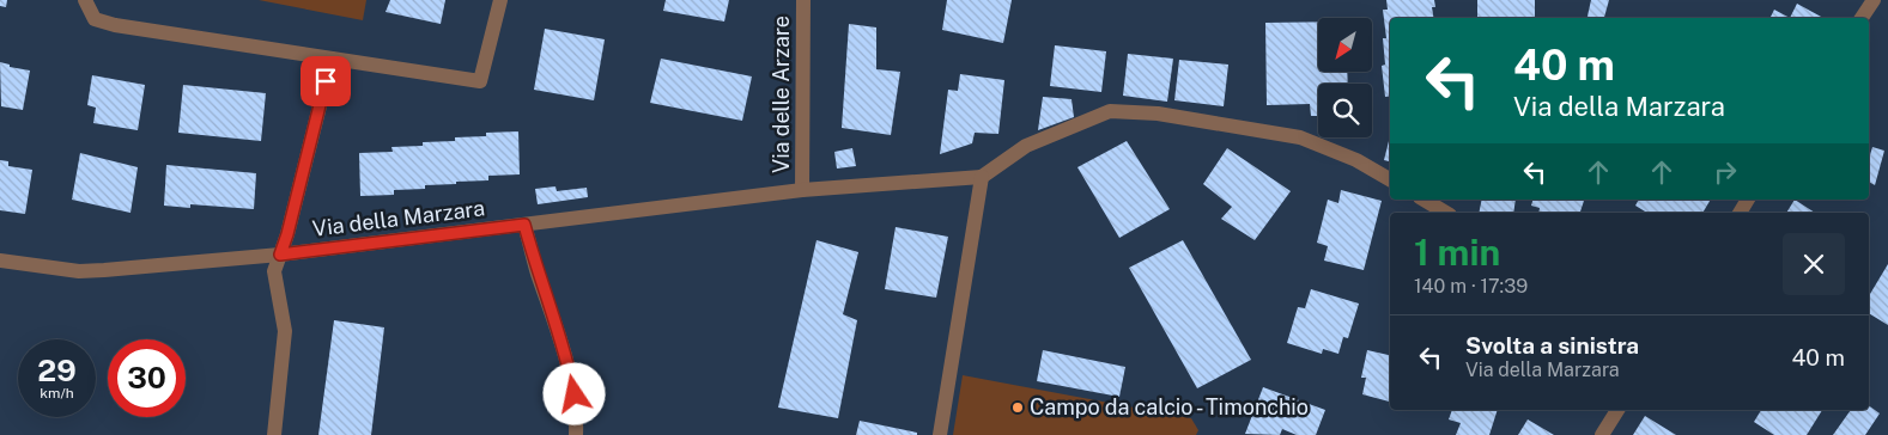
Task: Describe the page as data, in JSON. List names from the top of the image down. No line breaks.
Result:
{"streets":{"street":["Via delle Arzare","Via della Marzara"]},"crossings":[["Via delle Arzare","Via della Marzara"]],"places":["Campo da calcio - Timonchio"],"north":"bottom left","page":{"turn":["40 m","Via della Marzara"],"heading":["1 min","140 m · 17:39"],"list":[{"name":"Svolta a sinistra","note":"Via della Marzara","value":"40 m"}],"speed":"29 km/h","limit":"30"}}
